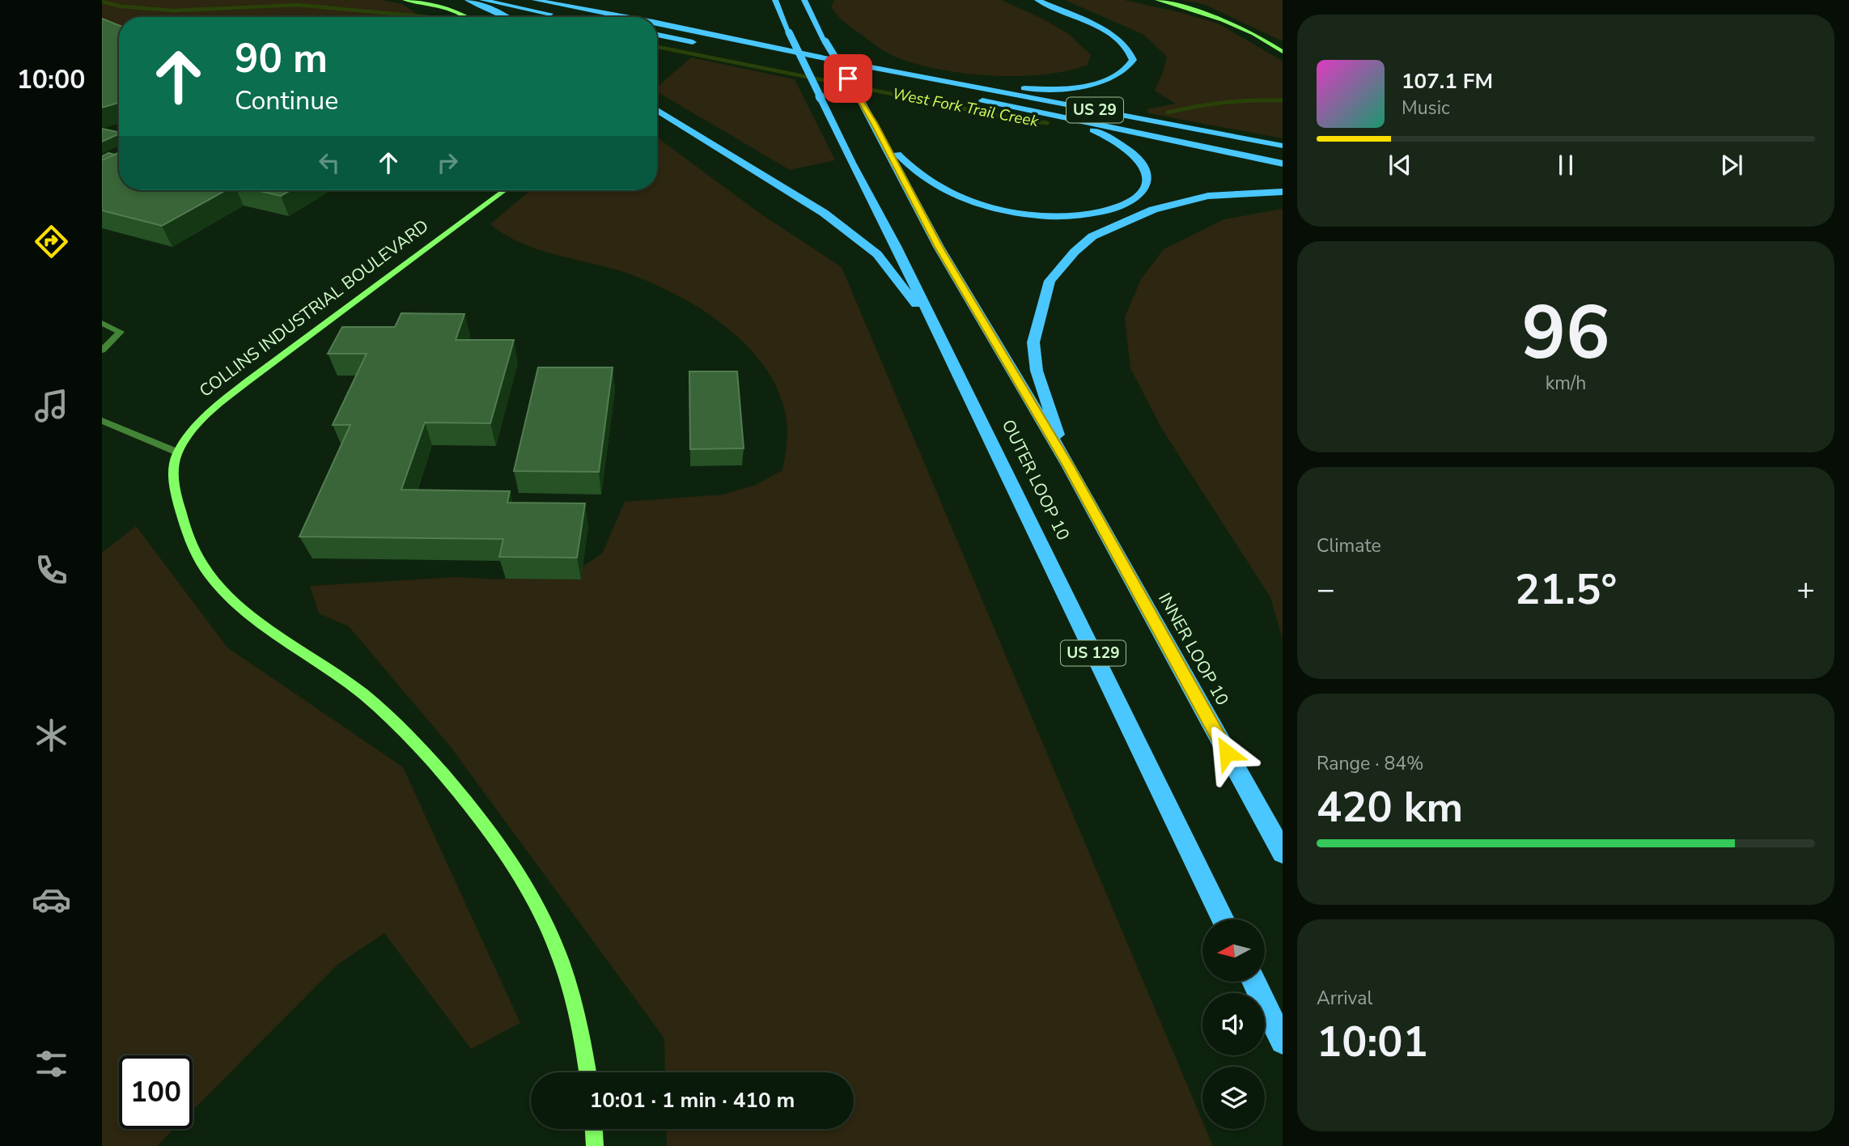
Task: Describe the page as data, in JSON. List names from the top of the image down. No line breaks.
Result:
{"streets":{"highway":["US 29","OUTER LOOP 10","INNER LOOP 10","US 129"],"street":["COLLINS INDUSTRIAL BOULEVARD"]},"water":["West Fork Trail Creek"],"north":"left","page":{"tabs":"10:00","turn":["90 m","Continue"],"song":["107.1 FM","Music"],"tile":[["96","km/h"],"Climate",["Range · 84%","420 km"],["Arrival","10:01"]],"heat":["−","21.5°","+"],"limit":"100","trip":"10:01 · 1 min · 410 m"}}
